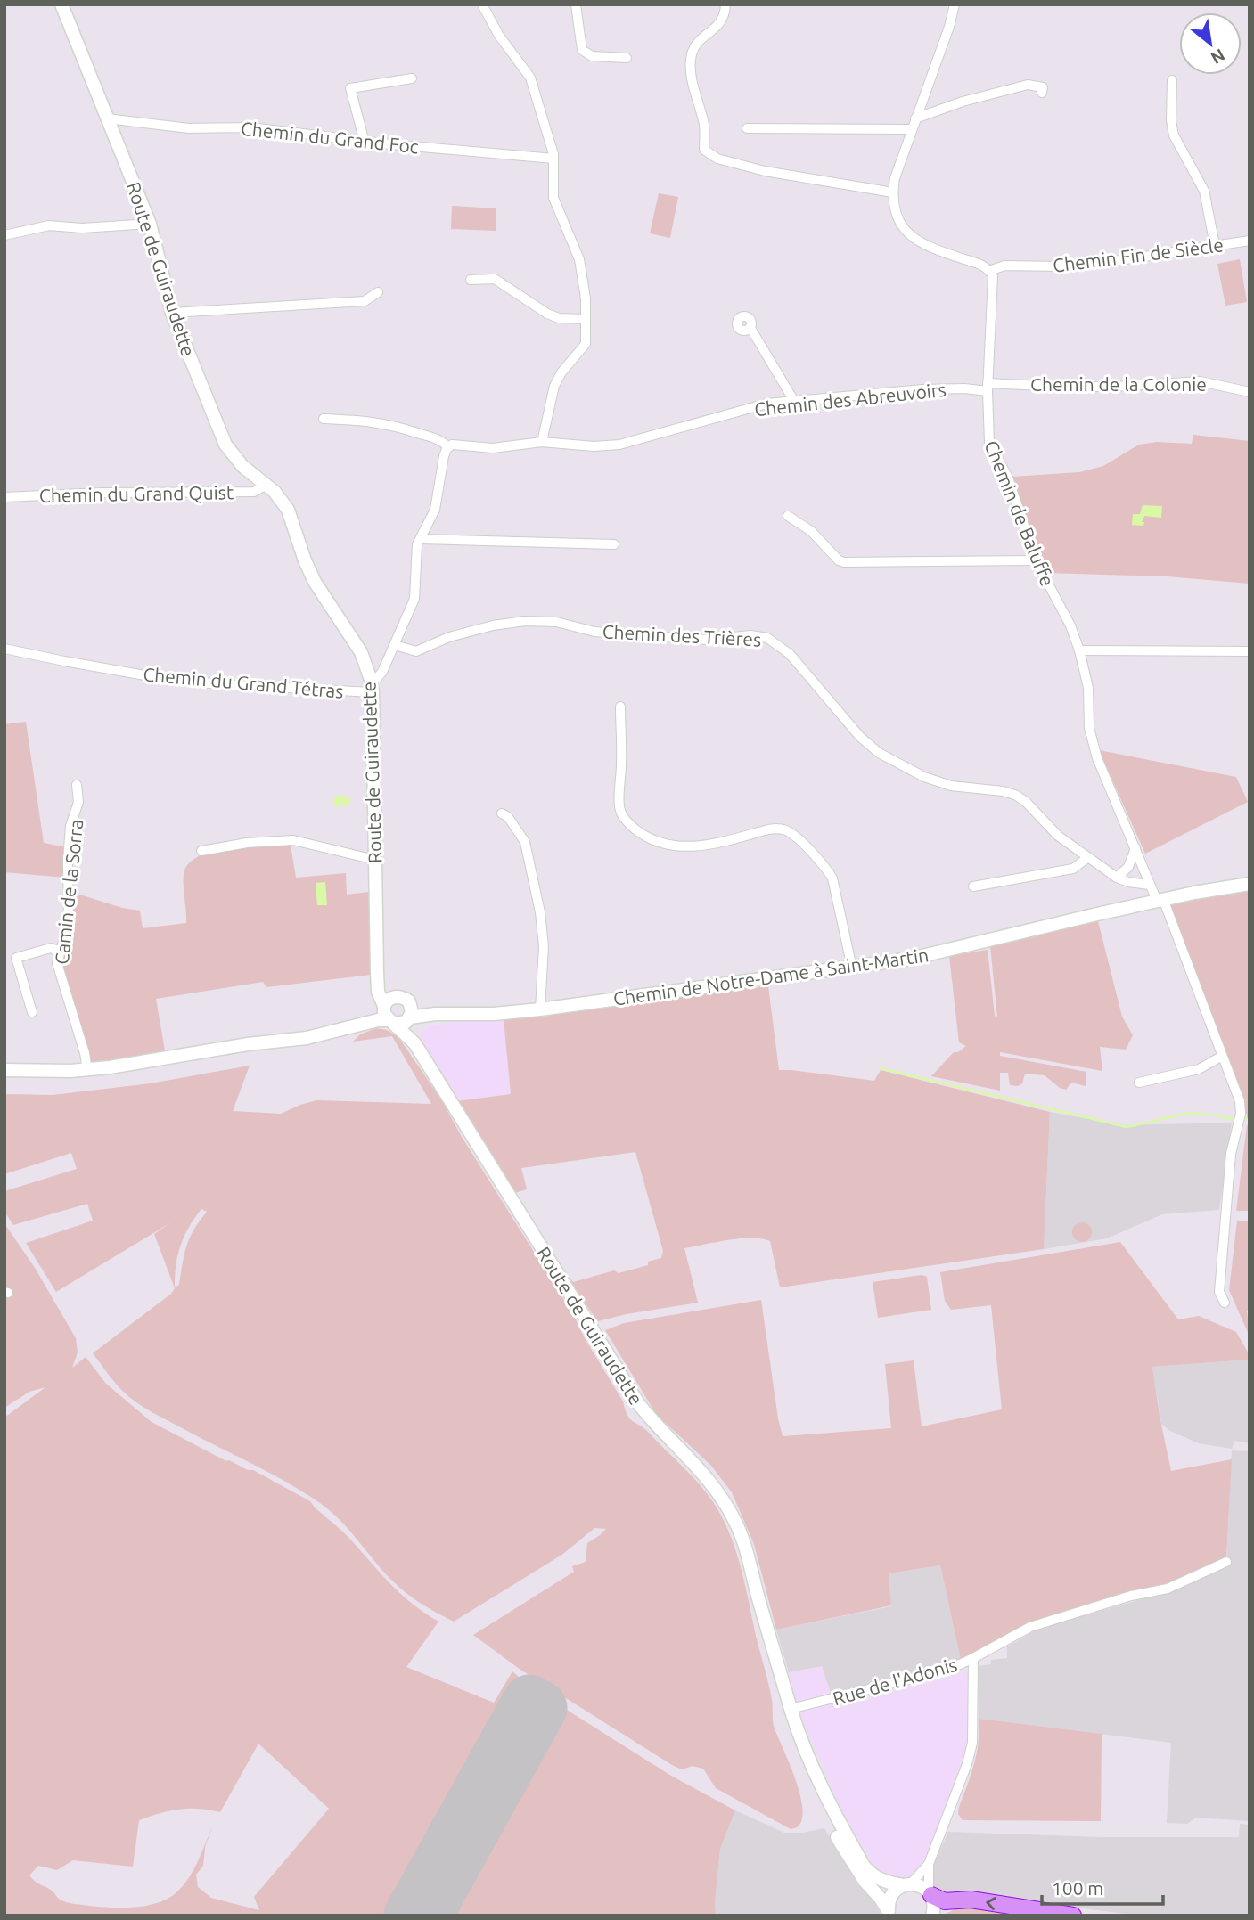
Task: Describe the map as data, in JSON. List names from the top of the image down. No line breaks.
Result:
{"streets":{"street":["Chemin du Grand Foc","Chemin Fin de Siècle","Route de Guiraudette","Chemin de la Colonie","Chemin des Abreuvoirs","Chemin du Grand Quist","Chemin de Baluffe","Chemin des Trières","Chemin du Grand Tétras","Camin de la Sorra","Chemin de Notre-Dame à Saint-Martin","Rue de l'Adonis"]},"crossings":[["Chemin du Grand Foc","Route de Guiraudette"],["Chemin Fin de Siècle","Chemin de Baluffe"],["Route de Guiraudette","Chemin du Grand Quist"],["Route de Guiraudette","Chemin du Grand Tétras"],["Route de Guiraudette","Chemin de Notre-Dame à Saint-Martin"],["Route de Guiraudette","Rue de l'Adonis"],["Chemin de la Colonie","Chemin des Abreuvoirs"],["Chemin de la Colonie","Chemin de Baluffe"],["Chemin des Abreuvoirs","Chemin de Baluffe"],["Chemin de Baluffe","Chemin des Trières"],["Chemin de Baluffe","Chemin de Notre-Dame à Saint-Martin"]],"scale_bar":"100 m","north":"bottom right"}
